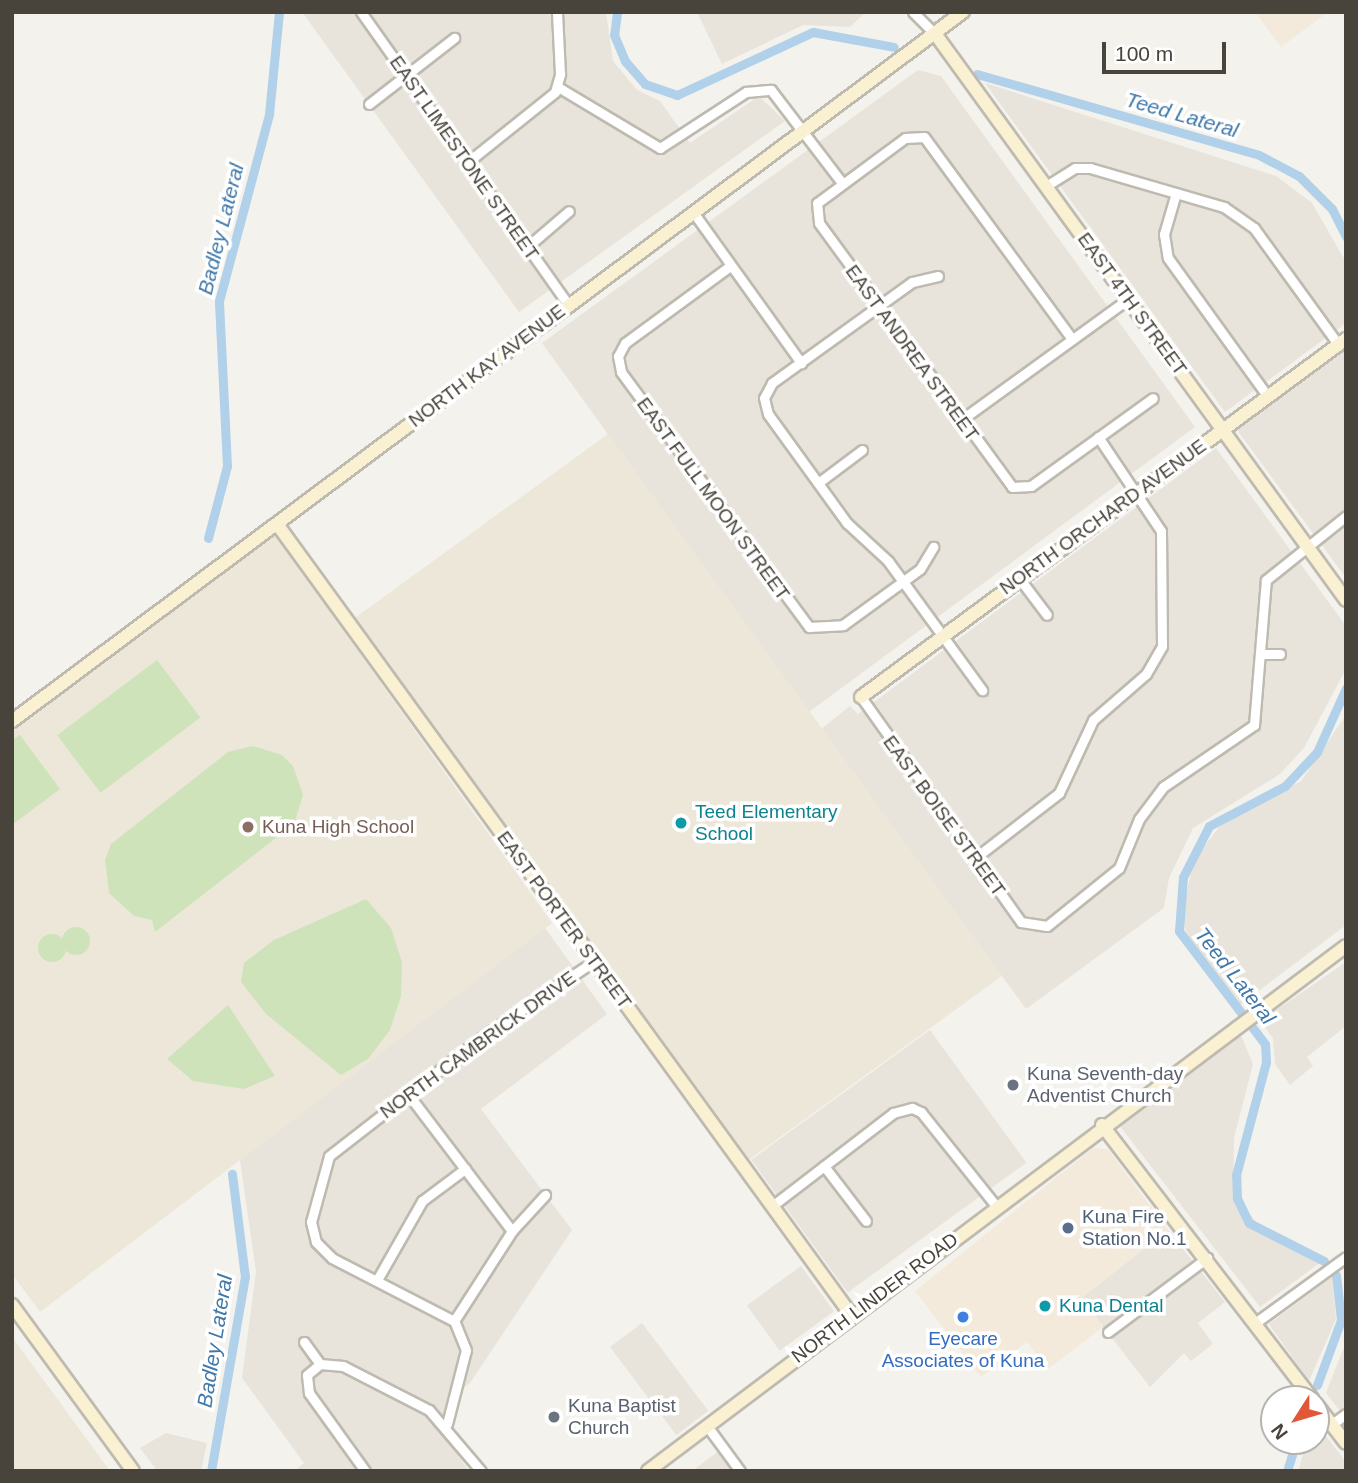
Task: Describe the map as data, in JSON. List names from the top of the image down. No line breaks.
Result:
{"streets":{"street":["EAST LIMESTONE STREET","EAST 4TH STREET","EAST ANDREA STREET","NORTH KAY AVENUE","EAST FULL MOON STREET","NORTH ORCHARD AVENUE","EAST BOISE STREET","EAST PORTER STREET","NORTH CAMBRICK DRIVE","NORTH LINDER ROAD"]},"crossings":[["EAST LIMESTONE STREET","NORTH KAY AVENUE"],["EAST 4TH STREET","NORTH KAY AVENUE"],["EAST 4TH STREET","NORTH ORCHARD AVENUE"],["NORTH KAY AVENUE","EAST PORTER STREET"],["NORTH ORCHARD AVENUE","EAST BOISE STREET"],["EAST PORTER STREET","NORTH CAMBRICK DRIVE"],["EAST PORTER STREET","NORTH LINDER ROAD"]],"water":["Teed Lateral","Badley Lateral"],"places":["Teed Elementary School","Kuna High School","Kuna Seventh-day Adventist Church","Kuna Fire Station No.1","Kuna Dental","Eyecare Associates of Kuna","Kuna Baptist Church"],"scale_bar":"100 m","north":"bottom left"}
